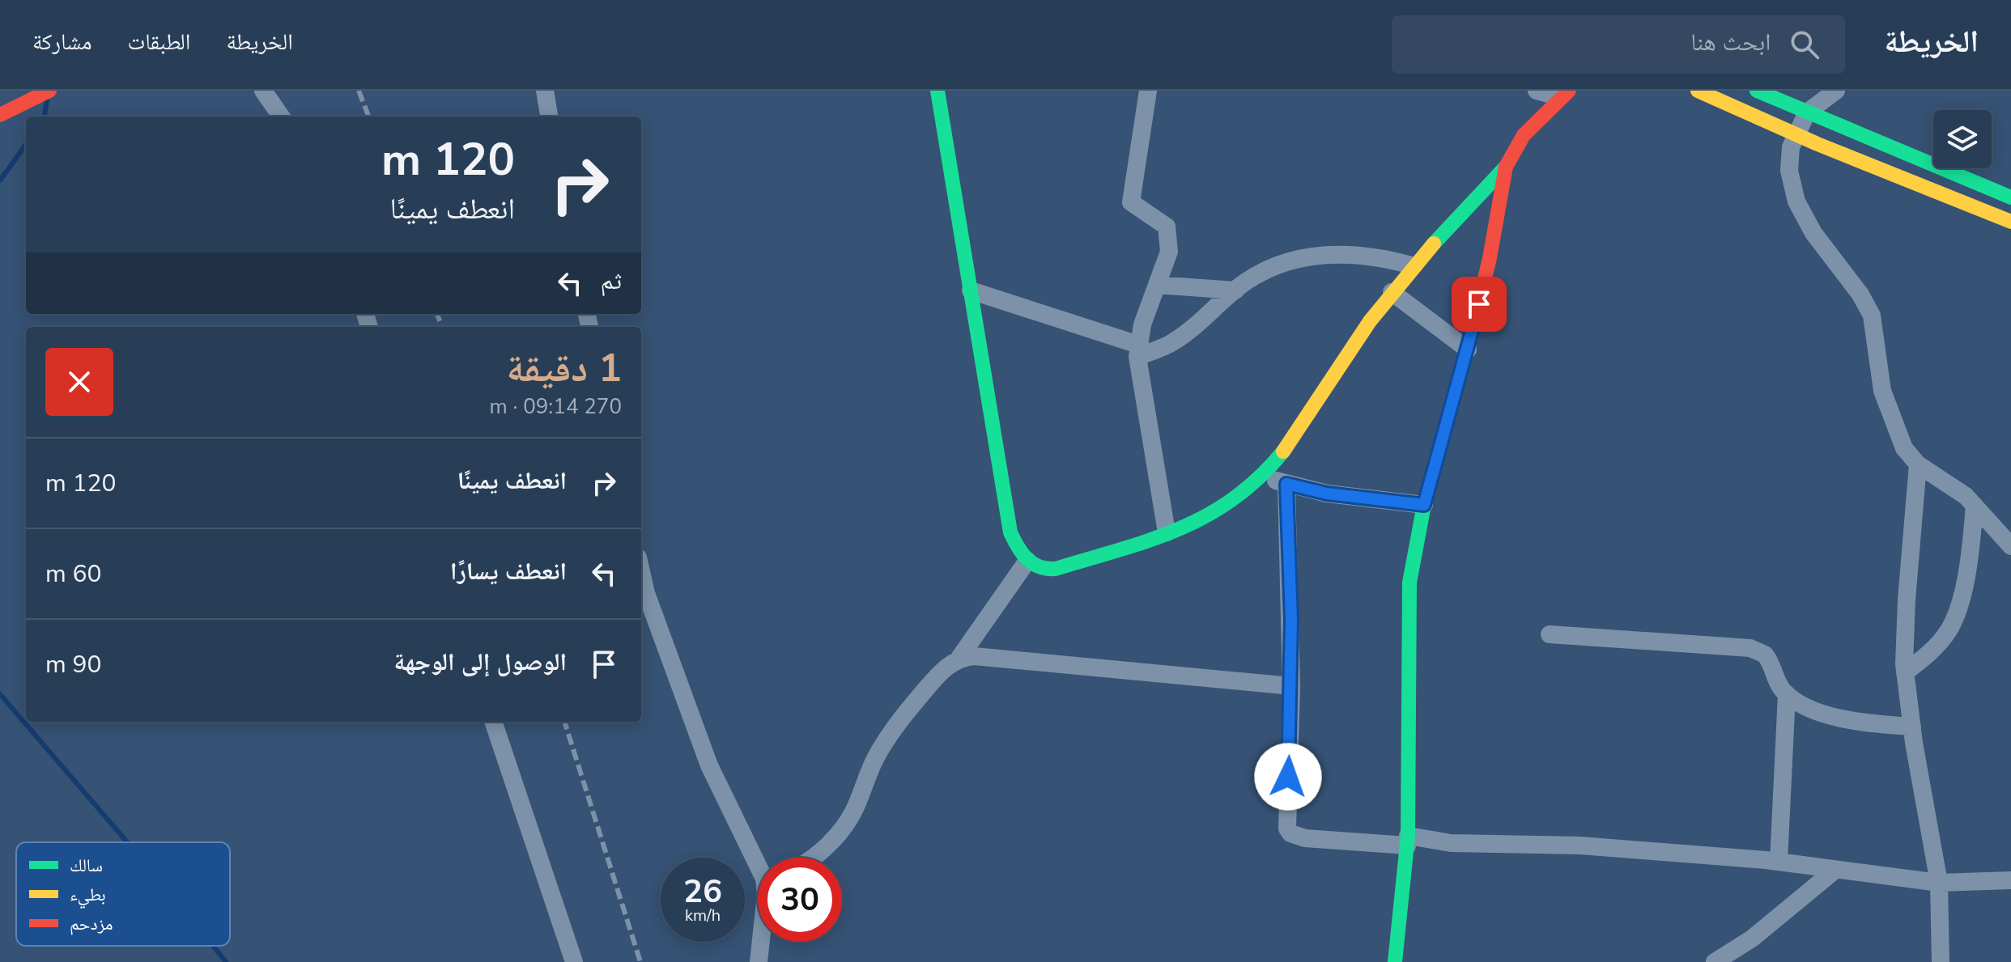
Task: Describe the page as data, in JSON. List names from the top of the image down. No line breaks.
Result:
{"legend":["سالك","بطيء","مزدحم"],"page":{"header":"الخريطة","search":"ابحث هنا","nav":["الخريطة","الطبقات","مشاركة"],"turn":["120 m","انعطف يمينًا"],"then":"ثم","heading":["1 دقيقة","270 m · 09:14"],"list":[{"name":"انعطف يمينًا","value":"120 m"},{"name":"انعطف يسارًا","value":"60 m"},{"name":"الوصول إلى الوجهة","value":"90 m"}],"speed":"26 km/h","limit":"30"}}
